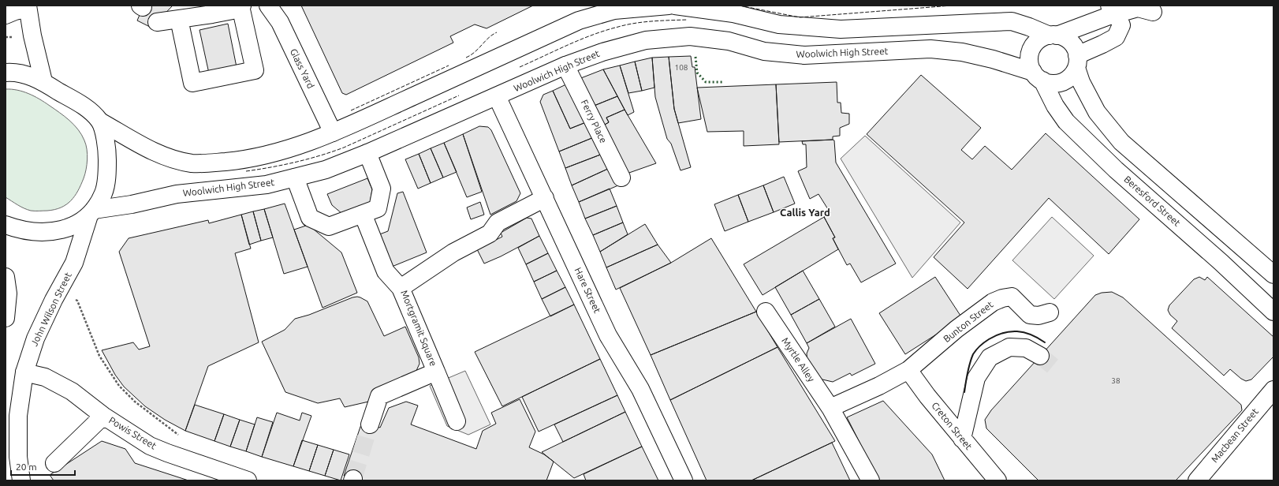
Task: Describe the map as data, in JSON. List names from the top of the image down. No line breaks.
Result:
{"streets":{"main road":["Woolwich High Street","Glass Yard","Ferry Place","Beresford Street","Hare Street","John Wilson Street","Bunton Street","Mortgramit Square","Myrtle Alley","Creton Street","Powis Street","Macbean Street"]},"crossings":[["Woolwich High Street","Ferry Place"],["Woolwich High Street","Beresford Street"],["Woolwich High Street","Hare Street"],["Woolwich High Street","John Wilson Street"],["Hare Street","Mortgramit Square"],["John Wilson Street","Powis Street"],["Bunton Street","Creton Street"]],"districts":["Callis Yard"],"house_numbers":["108","38"],"scale_bar":"20 m"}
